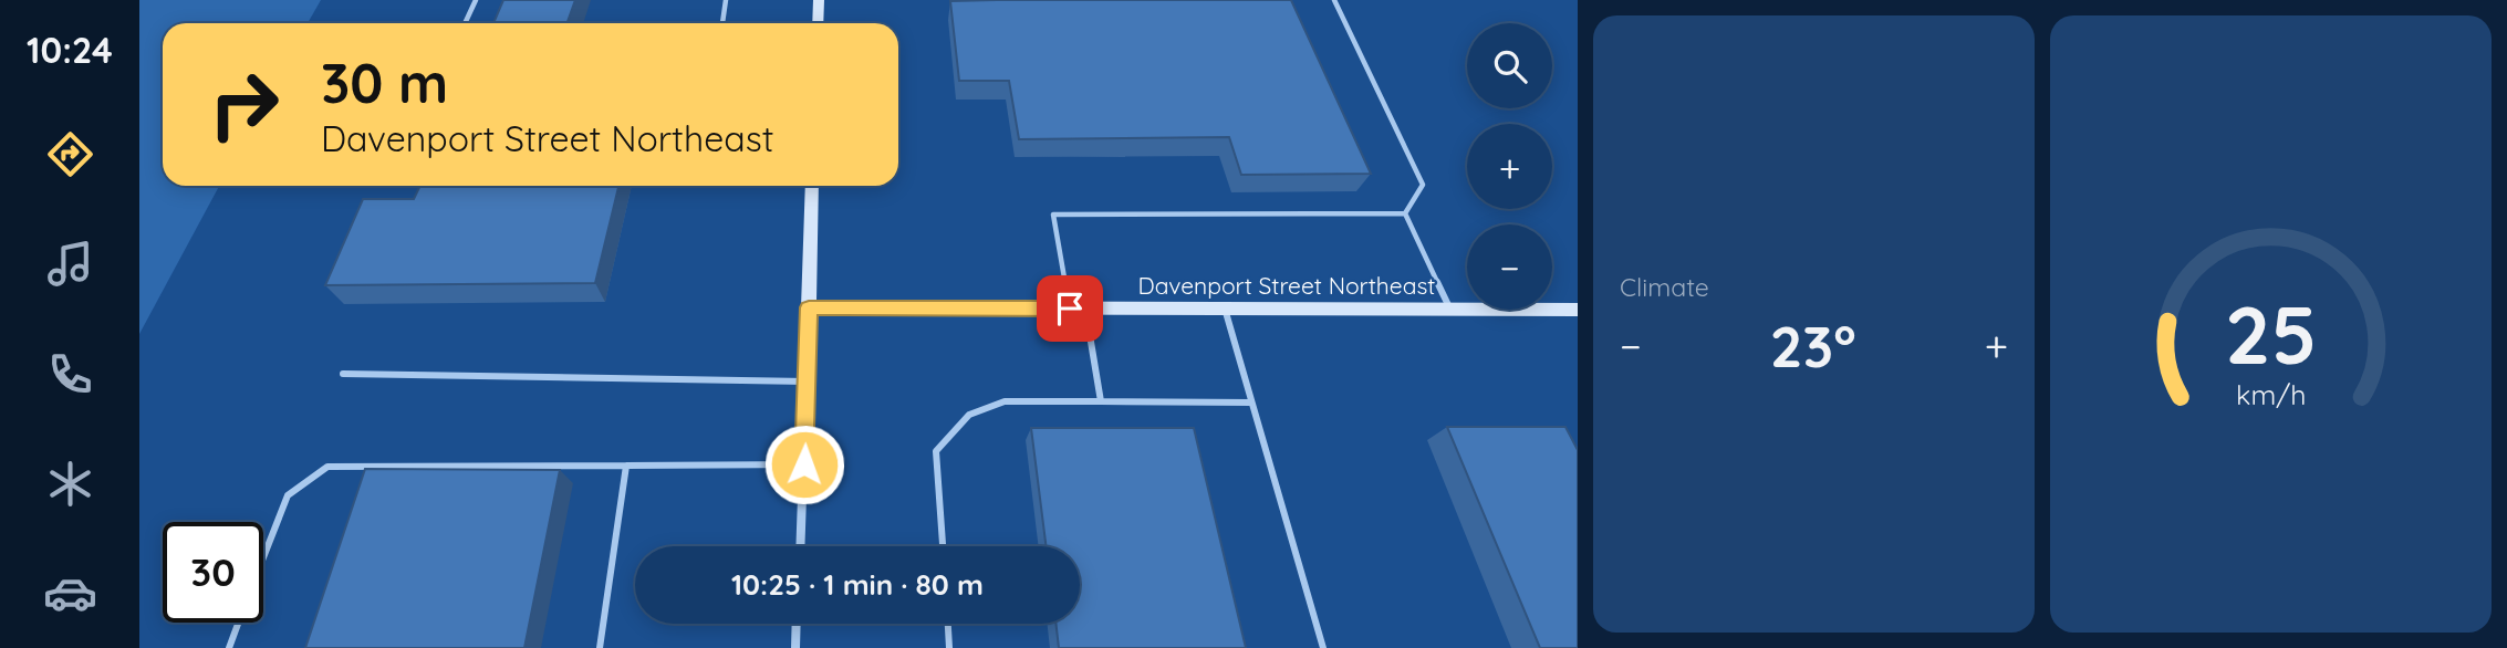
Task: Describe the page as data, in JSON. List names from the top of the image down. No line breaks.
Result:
{"streets":{"street":["Davenport Street Northeast"]},"page":{"tabs":"10:24","tile":"Climate","map_buttons":["+","−"],"turn":["30 m","Davenport Street Northeast"],"heat":["−","23°","+"],"limit":"30","trip":"10:25 · 1 min · 80 m","gauge":["25","km/h"]}}
